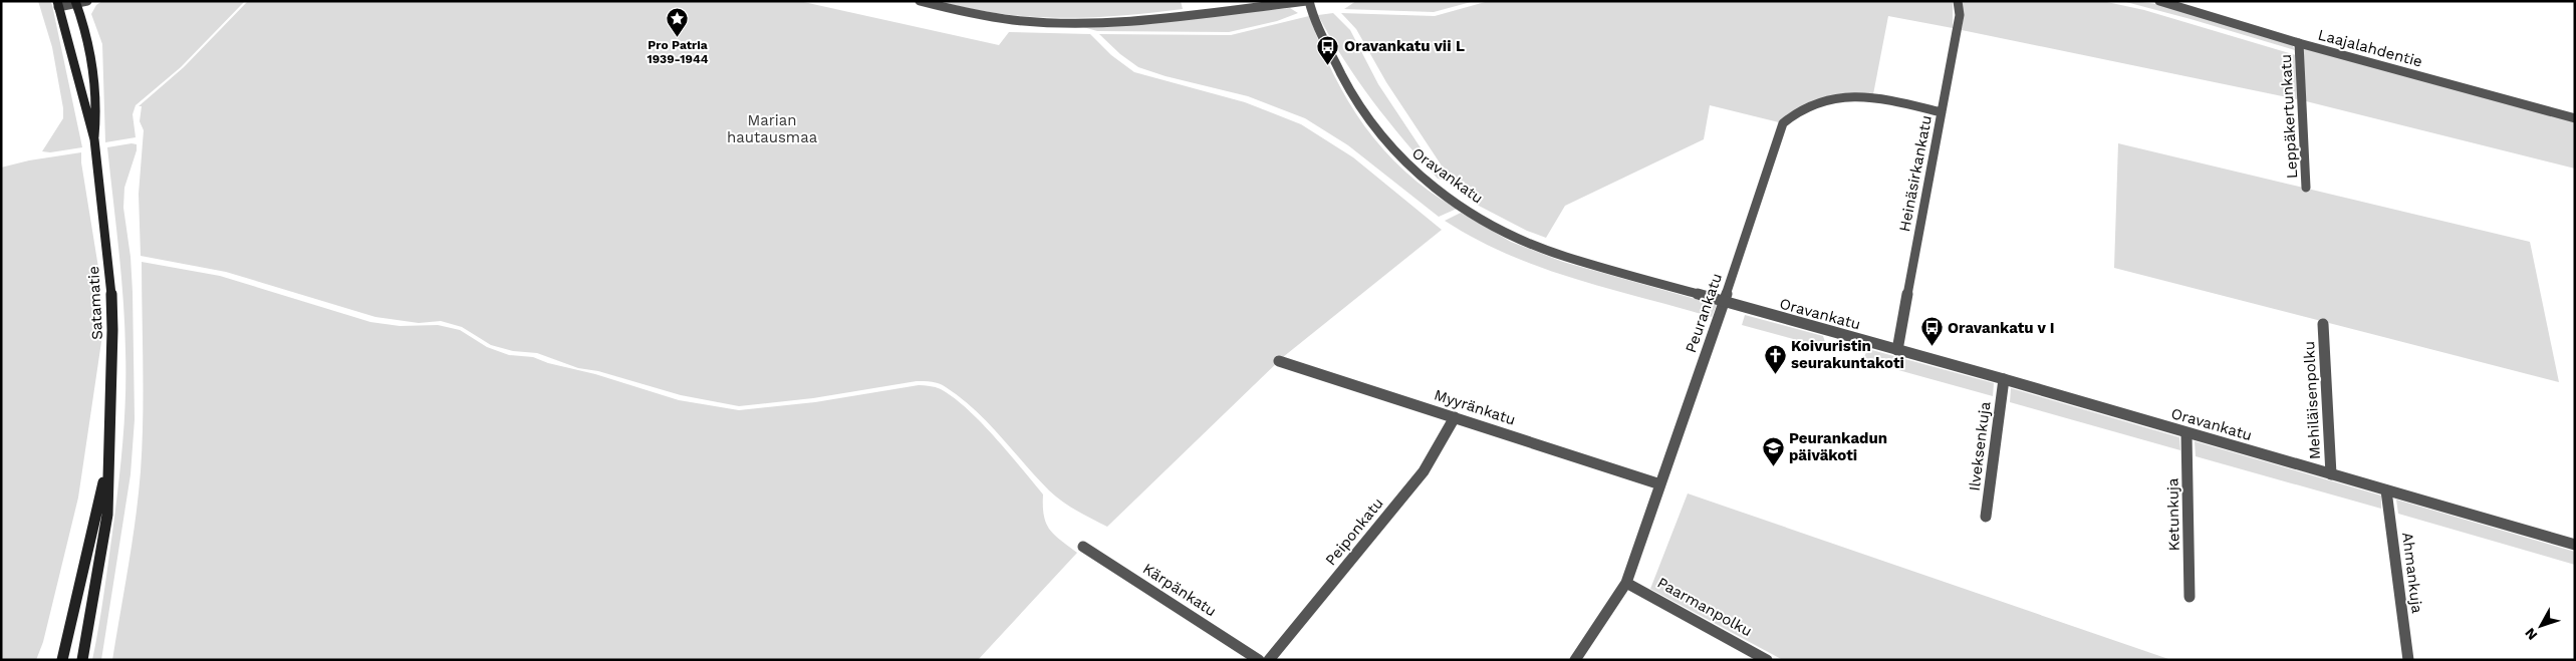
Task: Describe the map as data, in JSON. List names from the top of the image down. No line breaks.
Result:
{"streets":{"main road":["Satamatie"],"street":["Laajalahdentie","Leppäkertunkatu","Heinäsirkankatu","Oravankatu","Peurankatu","Mehiläisenpolku","Myyränkatu","Ilveksenkuja","Ketunkuja","Peiponkatu","Ahmankuja","Kärpänkatu","Paarmanpolku"]},"crossings":[["Laajalahdentie","Leppäkertunkatu"],["Heinäsirkankatu","Oravankatu"],["Heinäsirkankatu","Peurankatu"],["Oravankatu","Peurankatu"],["Oravankatu","Mehiläisenpolku"],["Oravankatu","Ilveksenkuja"],["Oravankatu","Ketunkuja"],["Oravankatu","Ahmankuja"],["Peurankatu","Myyränkatu"],["Peurankatu","Paarmanpolku"],["Myyränkatu","Peiponkatu"]],"parks":["Marian hautausmaa"],"places":{"place":["Pro Patria 1939-1944"],"bus stop":["Oravankatu vii L","Oravankatu v I"],"church":["Koivuristin seurakuntakoti"],"school or university":["Peurankadun päiväkoti"]},"north":"bottom left"}
